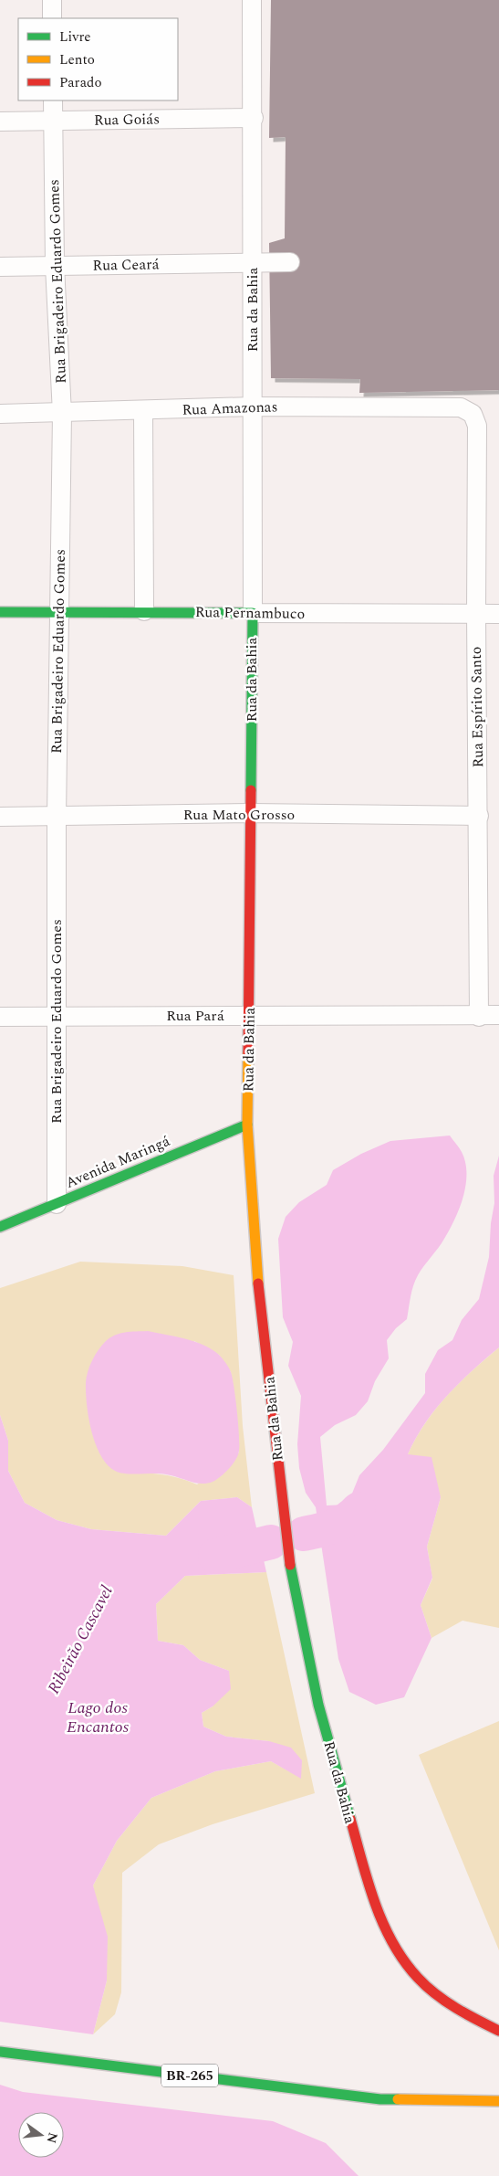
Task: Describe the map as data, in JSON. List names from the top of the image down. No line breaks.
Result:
{"streets":{"street":["Rua Goiás","Rua Ceará","Rua Brigadeiro Eduardo Gomes","Rua da Bahia","Rua Amazonas","Rua Pernambuco","Rua Espírito Santo","Rua Mato Grosso","Rua Pará","Avenida Maringá","BR-265"]},"crossings":[["Rua Goiás","Rua Brigadeiro Eduardo Gomes"],["Rua Goiás","Rua da Bahia"],["Rua Ceará","Rua Brigadeiro Eduardo Gomes"],["Rua Ceará","Rua da Bahia"],["Rua Brigadeiro Eduardo Gomes","Rua Amazonas"],["Rua Brigadeiro Eduardo Gomes","Rua Pernambuco"],["Rua Brigadeiro Eduardo Gomes","Rua Mato Grosso"],["Rua Brigadeiro Eduardo Gomes","Rua Pará"],["Rua Brigadeiro Eduardo Gomes","Avenida Maringá"],["Rua da Bahia","Rua Amazonas"],["Rua da Bahia","Rua Pernambuco"],["Rua da Bahia","Rua Mato Grosso"],["Rua da Bahia","Rua Pará"],["Rua da Bahia","Avenida Maringá"],["Rua Amazonas","Rua Espírito Santo"],["Rua Pernambuco","Rua Espírito Santo"],["Rua Espírito Santo","Rua Mato Grosso"],["Rua Espírito Santo","Rua Pará"]],"water":["Ribeirão Cascavel","Lago dos Encantos"],"legend":["Livre","Lento","Parado"],"north":"right"}
